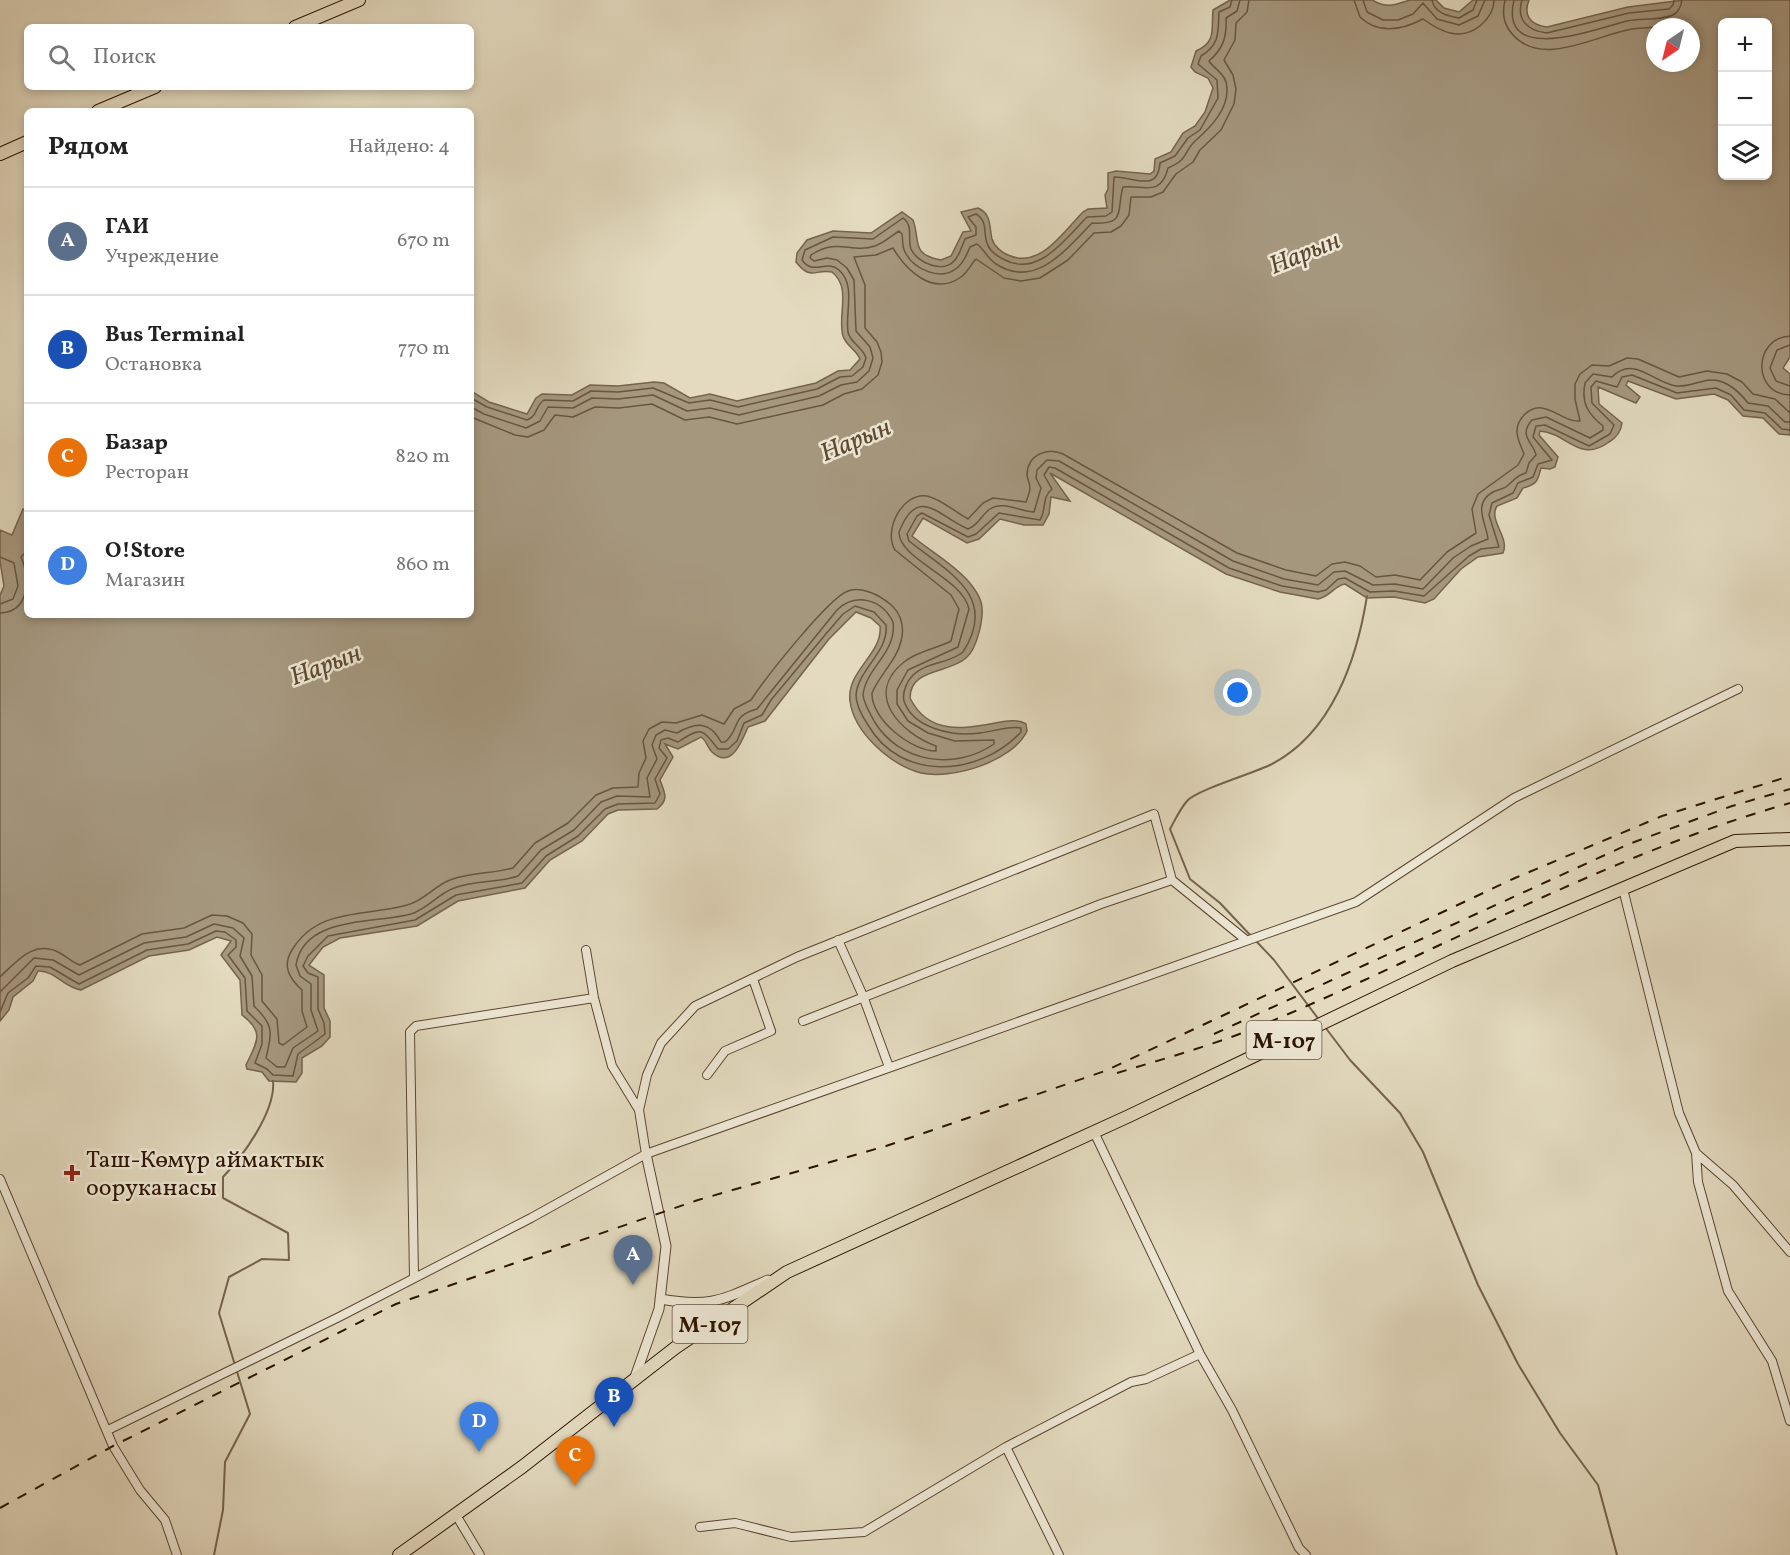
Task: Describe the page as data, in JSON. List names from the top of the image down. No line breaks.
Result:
{"streets":{"main road":["М-107"]},"water":["Нарын"],"places":{"health":["Таш-Көмүр аймактык ооруканасы"]},"north":"bottom left","page":{"map_buttons":["+","−"],"search":"Поиск","heading":["Рядом","Найдено: 4"],"list":[{"mark":"A","name":"ГАИ","note":"Учреждение","value":"670 m"},{"mark":"B","name":"Bus Terminal","note":"Остановка","value":"770 m"},{"mark":"C","name":"Базар","note":"Ресторан","value":"820 m"},{"mark":"D","name":"O!Store","note":"Магазин","value":"860 m"}],"pins":["A","B","D","C"]}}
